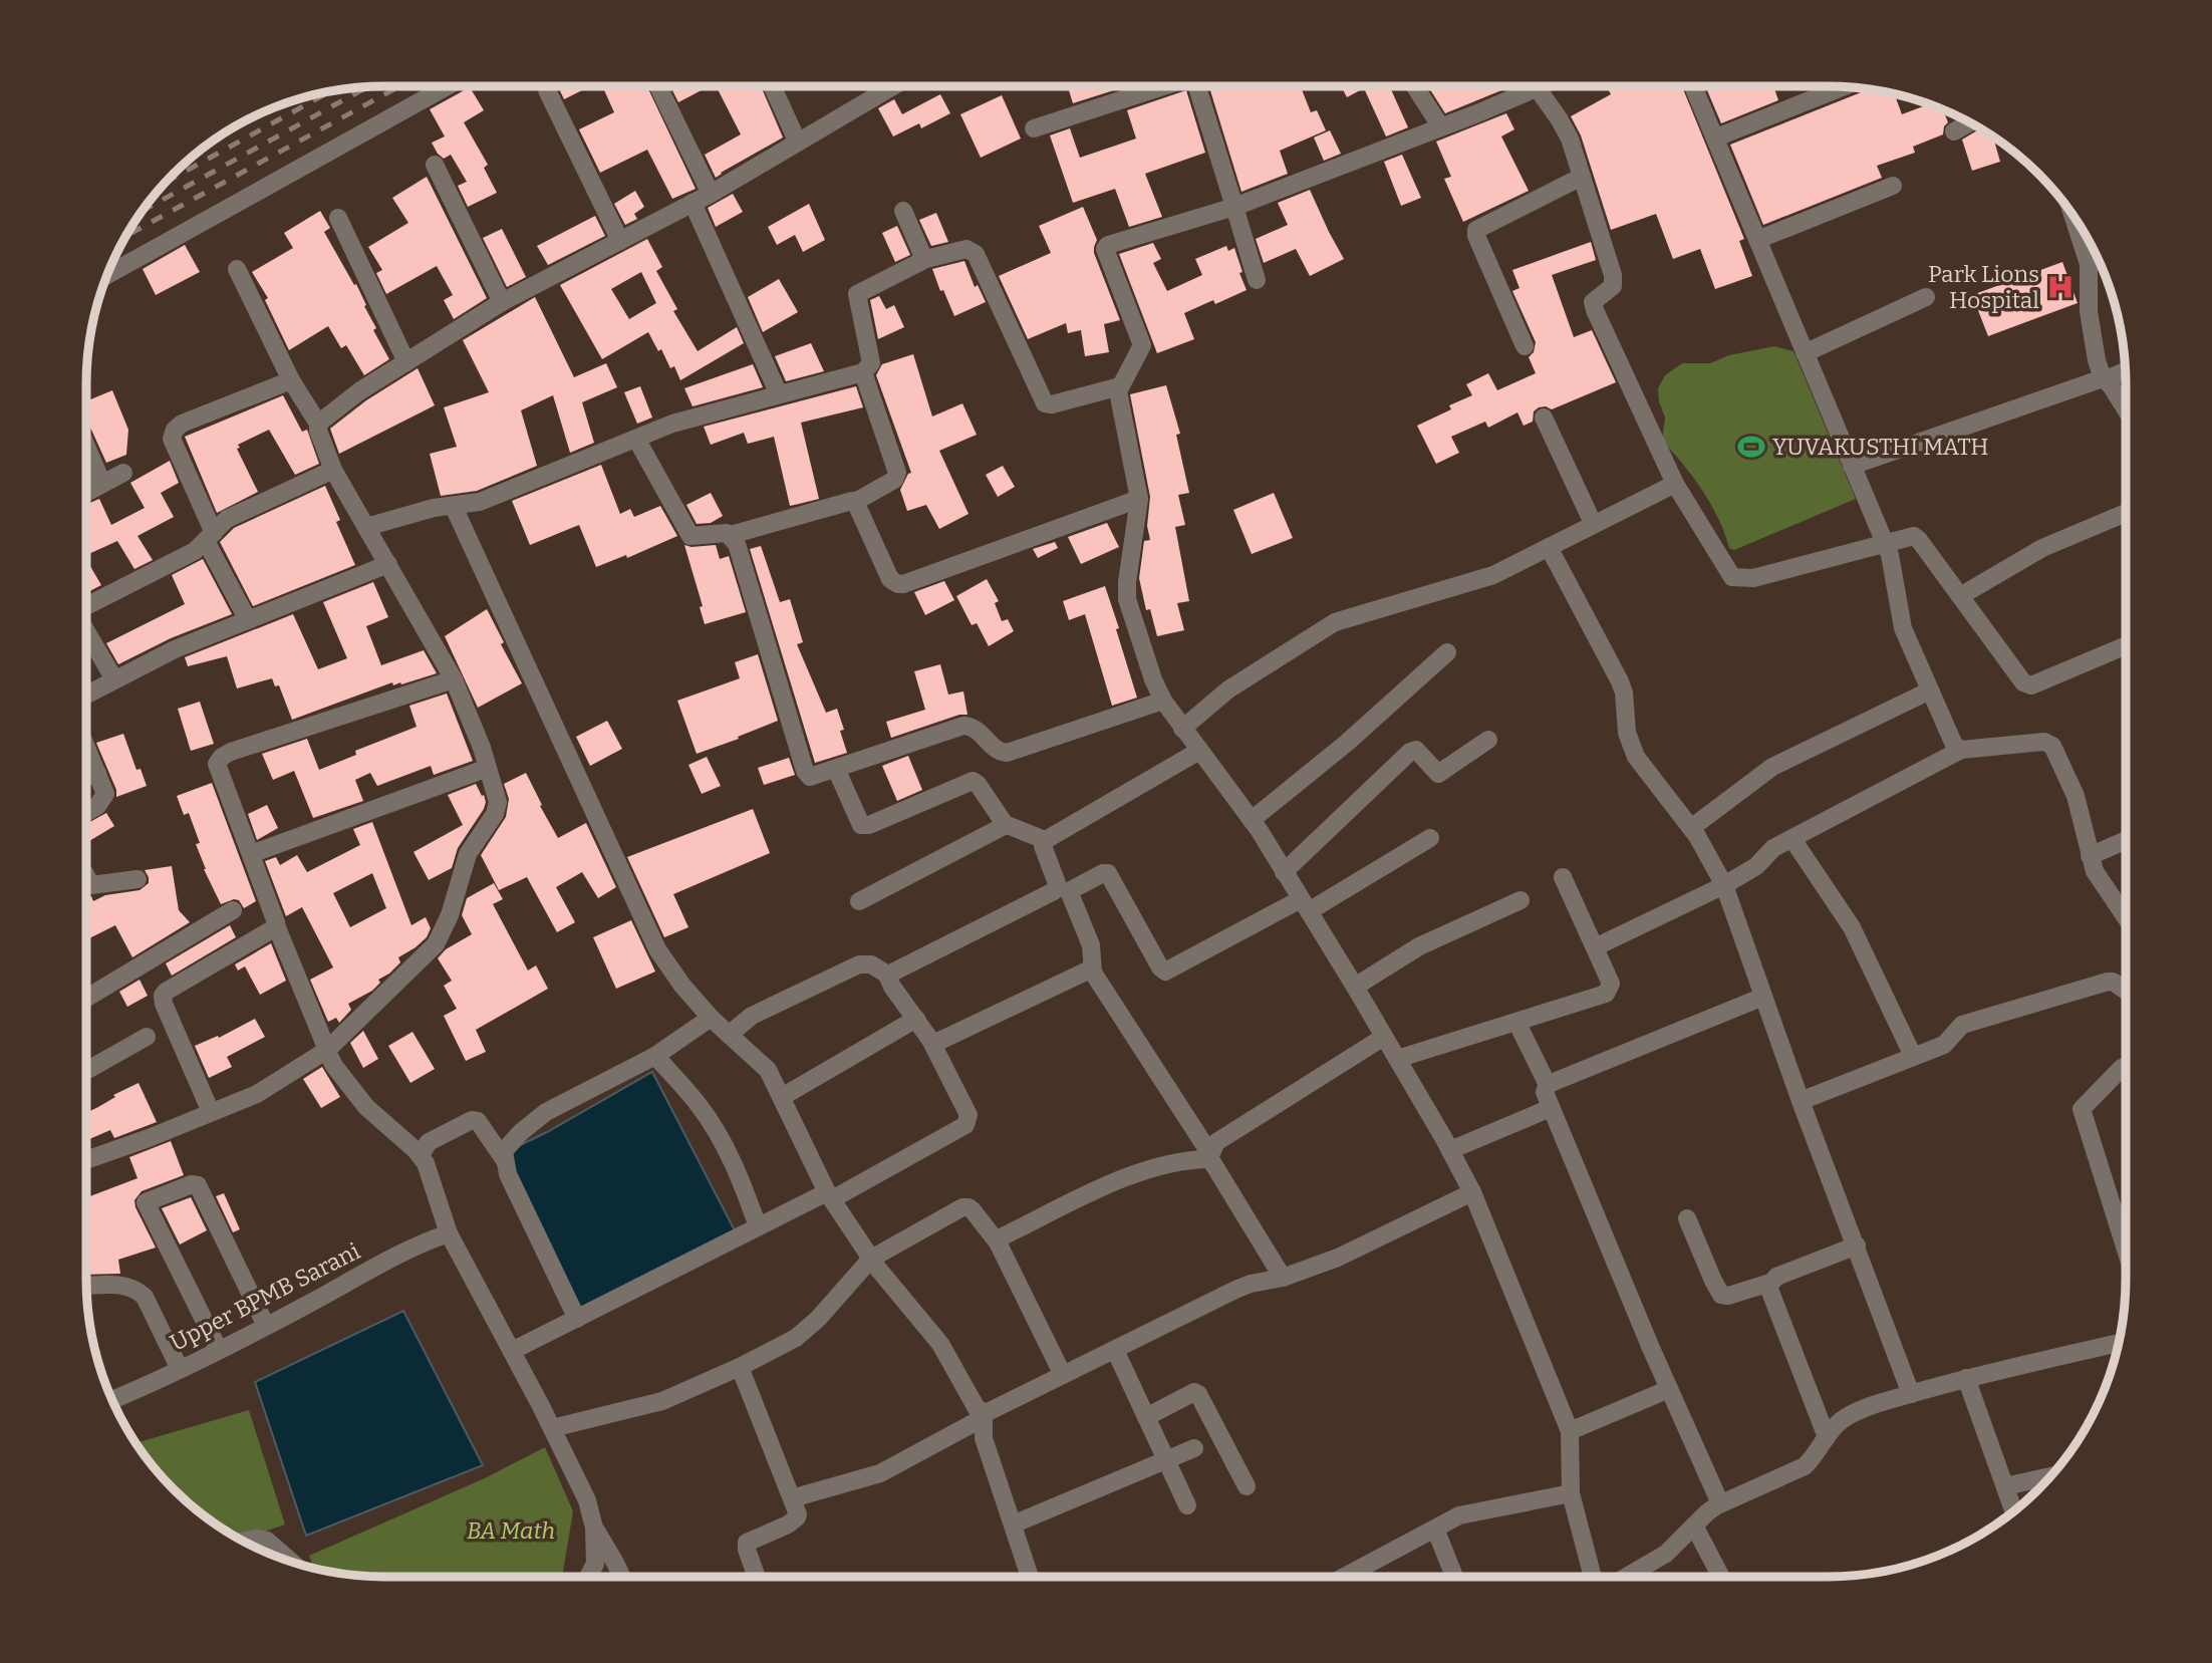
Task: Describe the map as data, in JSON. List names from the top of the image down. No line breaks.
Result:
{"streets":{"street":["Upper BPMB Sarani"]},"parks":["BA Math"],"places":{"hospital":["Park Lions Hospital"],"sports":["YUVAKUSTHI MATH"]}}
